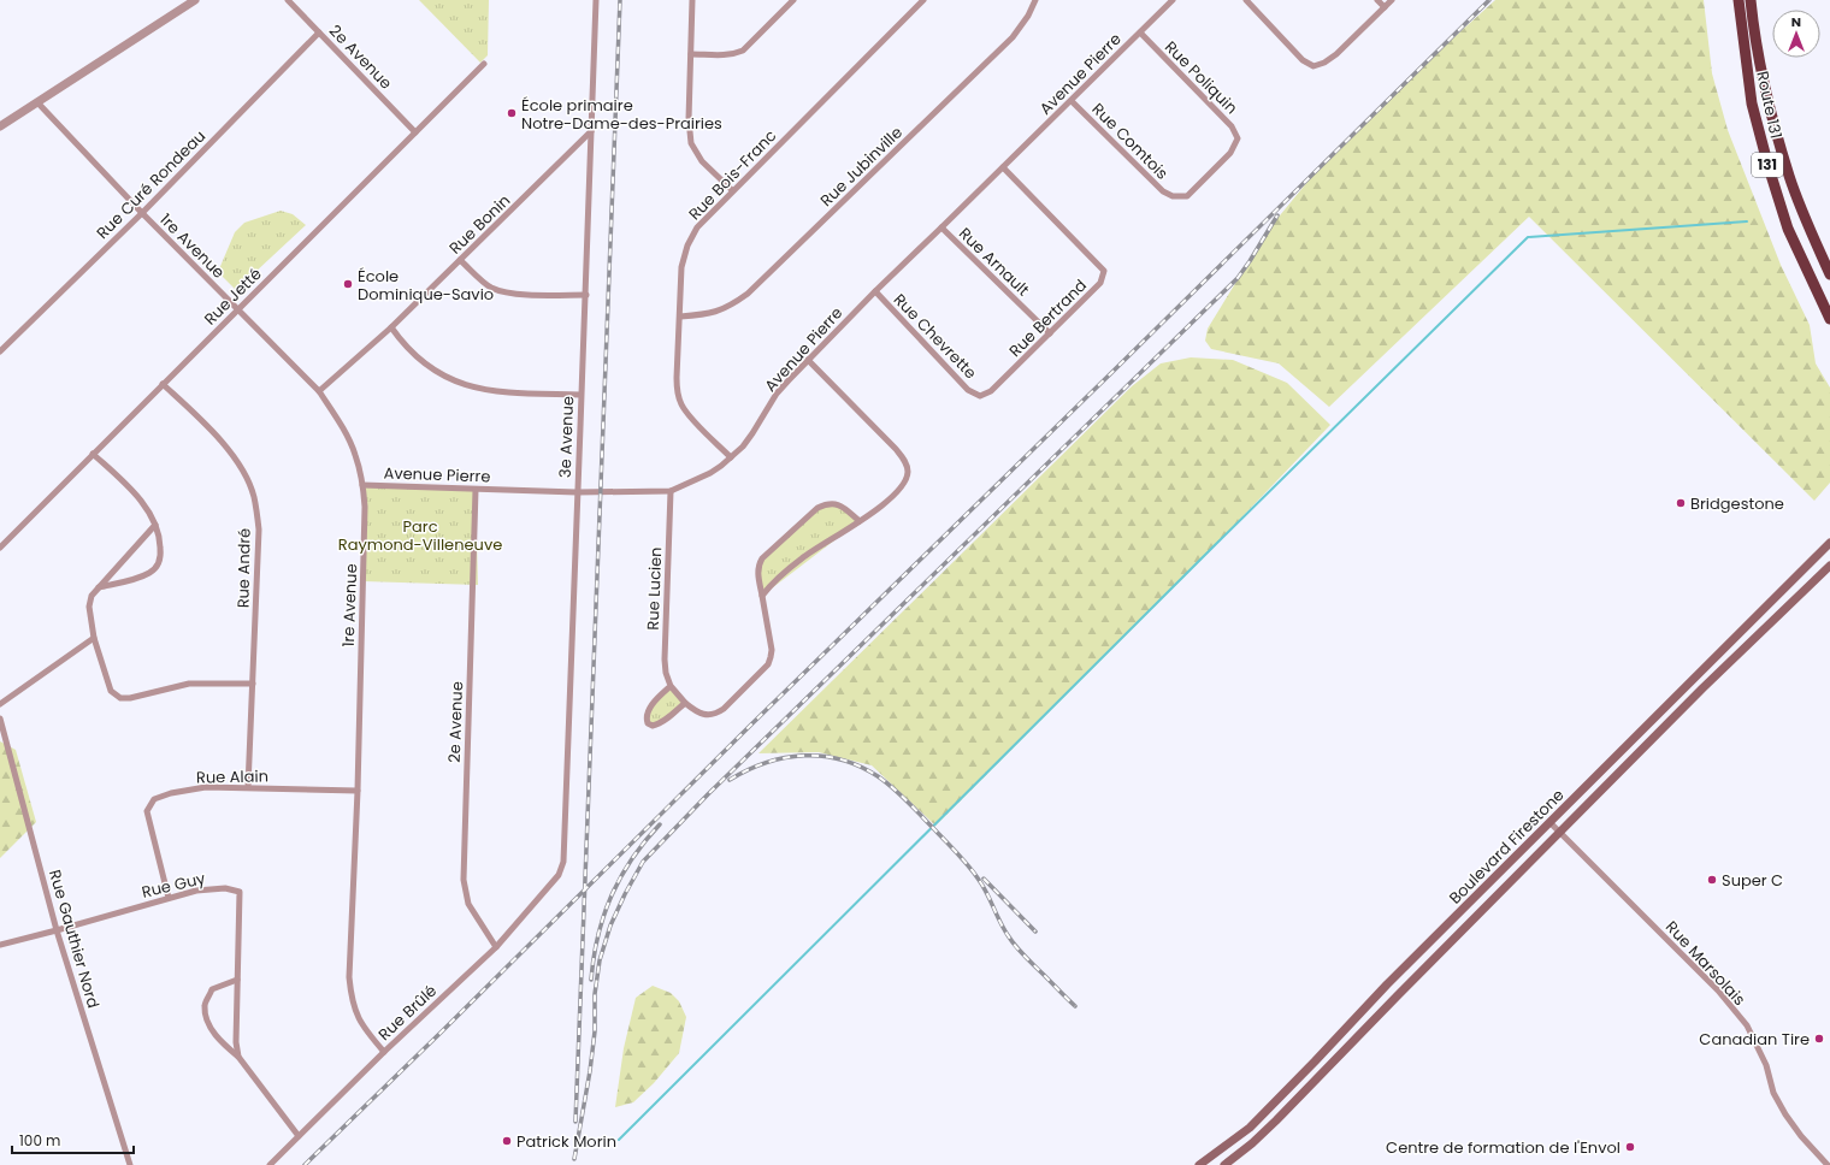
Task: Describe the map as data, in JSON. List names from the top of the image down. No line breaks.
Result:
{"streets":{"highway":["Route 131","131"],"main road":["Boulevard Firestone"],"street":["2e Avenue","Avenue Pierre","Rue Poliquin","Rue Comtois","Rue Jubinville","Rue Bois-Franc","Rue Curé Rondeau","Rue Bonin","1re Avenue","Rue Arnault","Rue Jetté","Rue Bertrand","Rue Chevrette","3e Avenue","Rue André","Rue Lucien","Rue Alain","Rue Guy","Rue Gauthier Nord","Rue Marsolais","Rue Brûlé"]},"crossings":[["2e Avenue","Avenue Pierre"],["2e Avenue","Rue Curé Rondeau"],["2e Avenue","Rue Jetté"],["2e Avenue","Rue Brûlé"],["Avenue Pierre","Rue Poliquin"],["Avenue Pierre","Rue Comtois"],["Avenue Pierre","Rue Bois-Franc"],["Avenue Pierre","1re Avenue"],["Avenue Pierre","Rue Arnault"],["Avenue Pierre","Rue Bertrand"],["Avenue Pierre","Rue Chevrette"],["Avenue Pierre","3e Avenue"],["Avenue Pierre","Rue Lucien"],["Rue Poliquin","Rue Comtois"],["Rue Jubinville","Rue Bois-Franc"],["Rue Curé Rondeau","1re Avenue"],["Rue Bonin","1re Avenue"],["Rue Bonin","3e Avenue"],["1re Avenue","Rue Jetté"],["1re Avenue","Rue Alain"],["1re Avenue","Rue Brûlé"],["Rue Arnault","Rue Bertrand"],["Rue Jetté","Rue André"],["Rue Bertrand","Rue Chevrette"],["3e Avenue","Rue Brûlé"],["Rue André","Rue Alain"],["Rue Alain","Rue Guy"],["Boulevard Firestone","Rue Marsolais"],["Rue Guy","Rue Gauthier Nord"]],"parks":["Parc Raymond-Villeneuve"],"places":["École primaire Notre-Dame-des-Prairies","École Dominique-Savio","Bridgestone","Super C","Canadian Tire","Patrick Morin","Centre de formation de l'Envol"],"scale_bar":"100 m","north":"top"}
